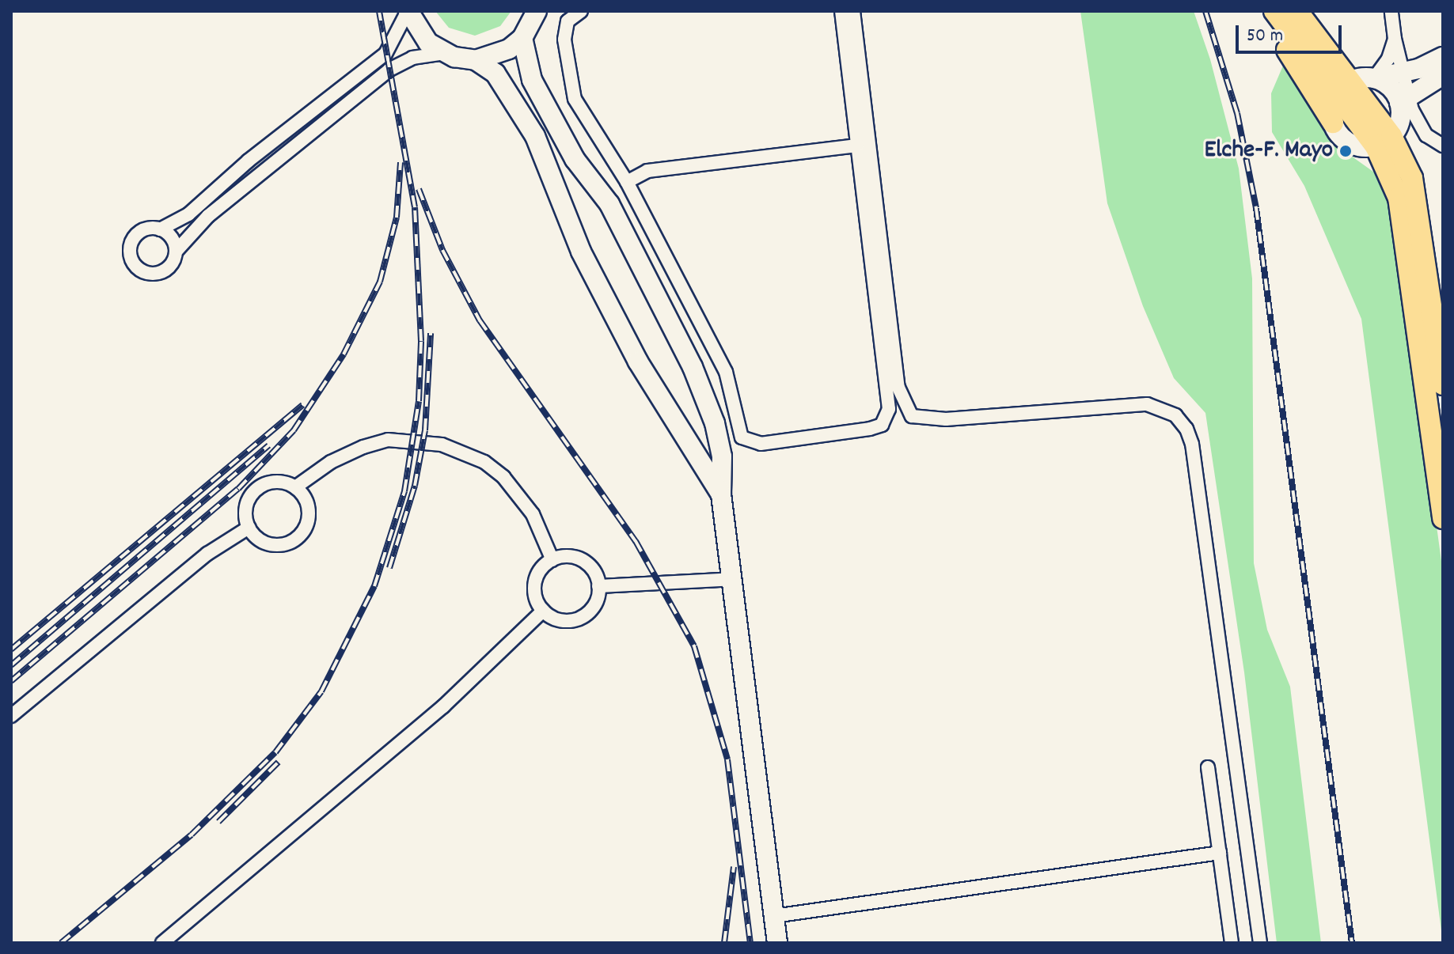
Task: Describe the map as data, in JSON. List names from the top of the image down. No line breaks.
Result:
{"places":["Elche-F. Mayo"],"scale_bar":"50 m"}
